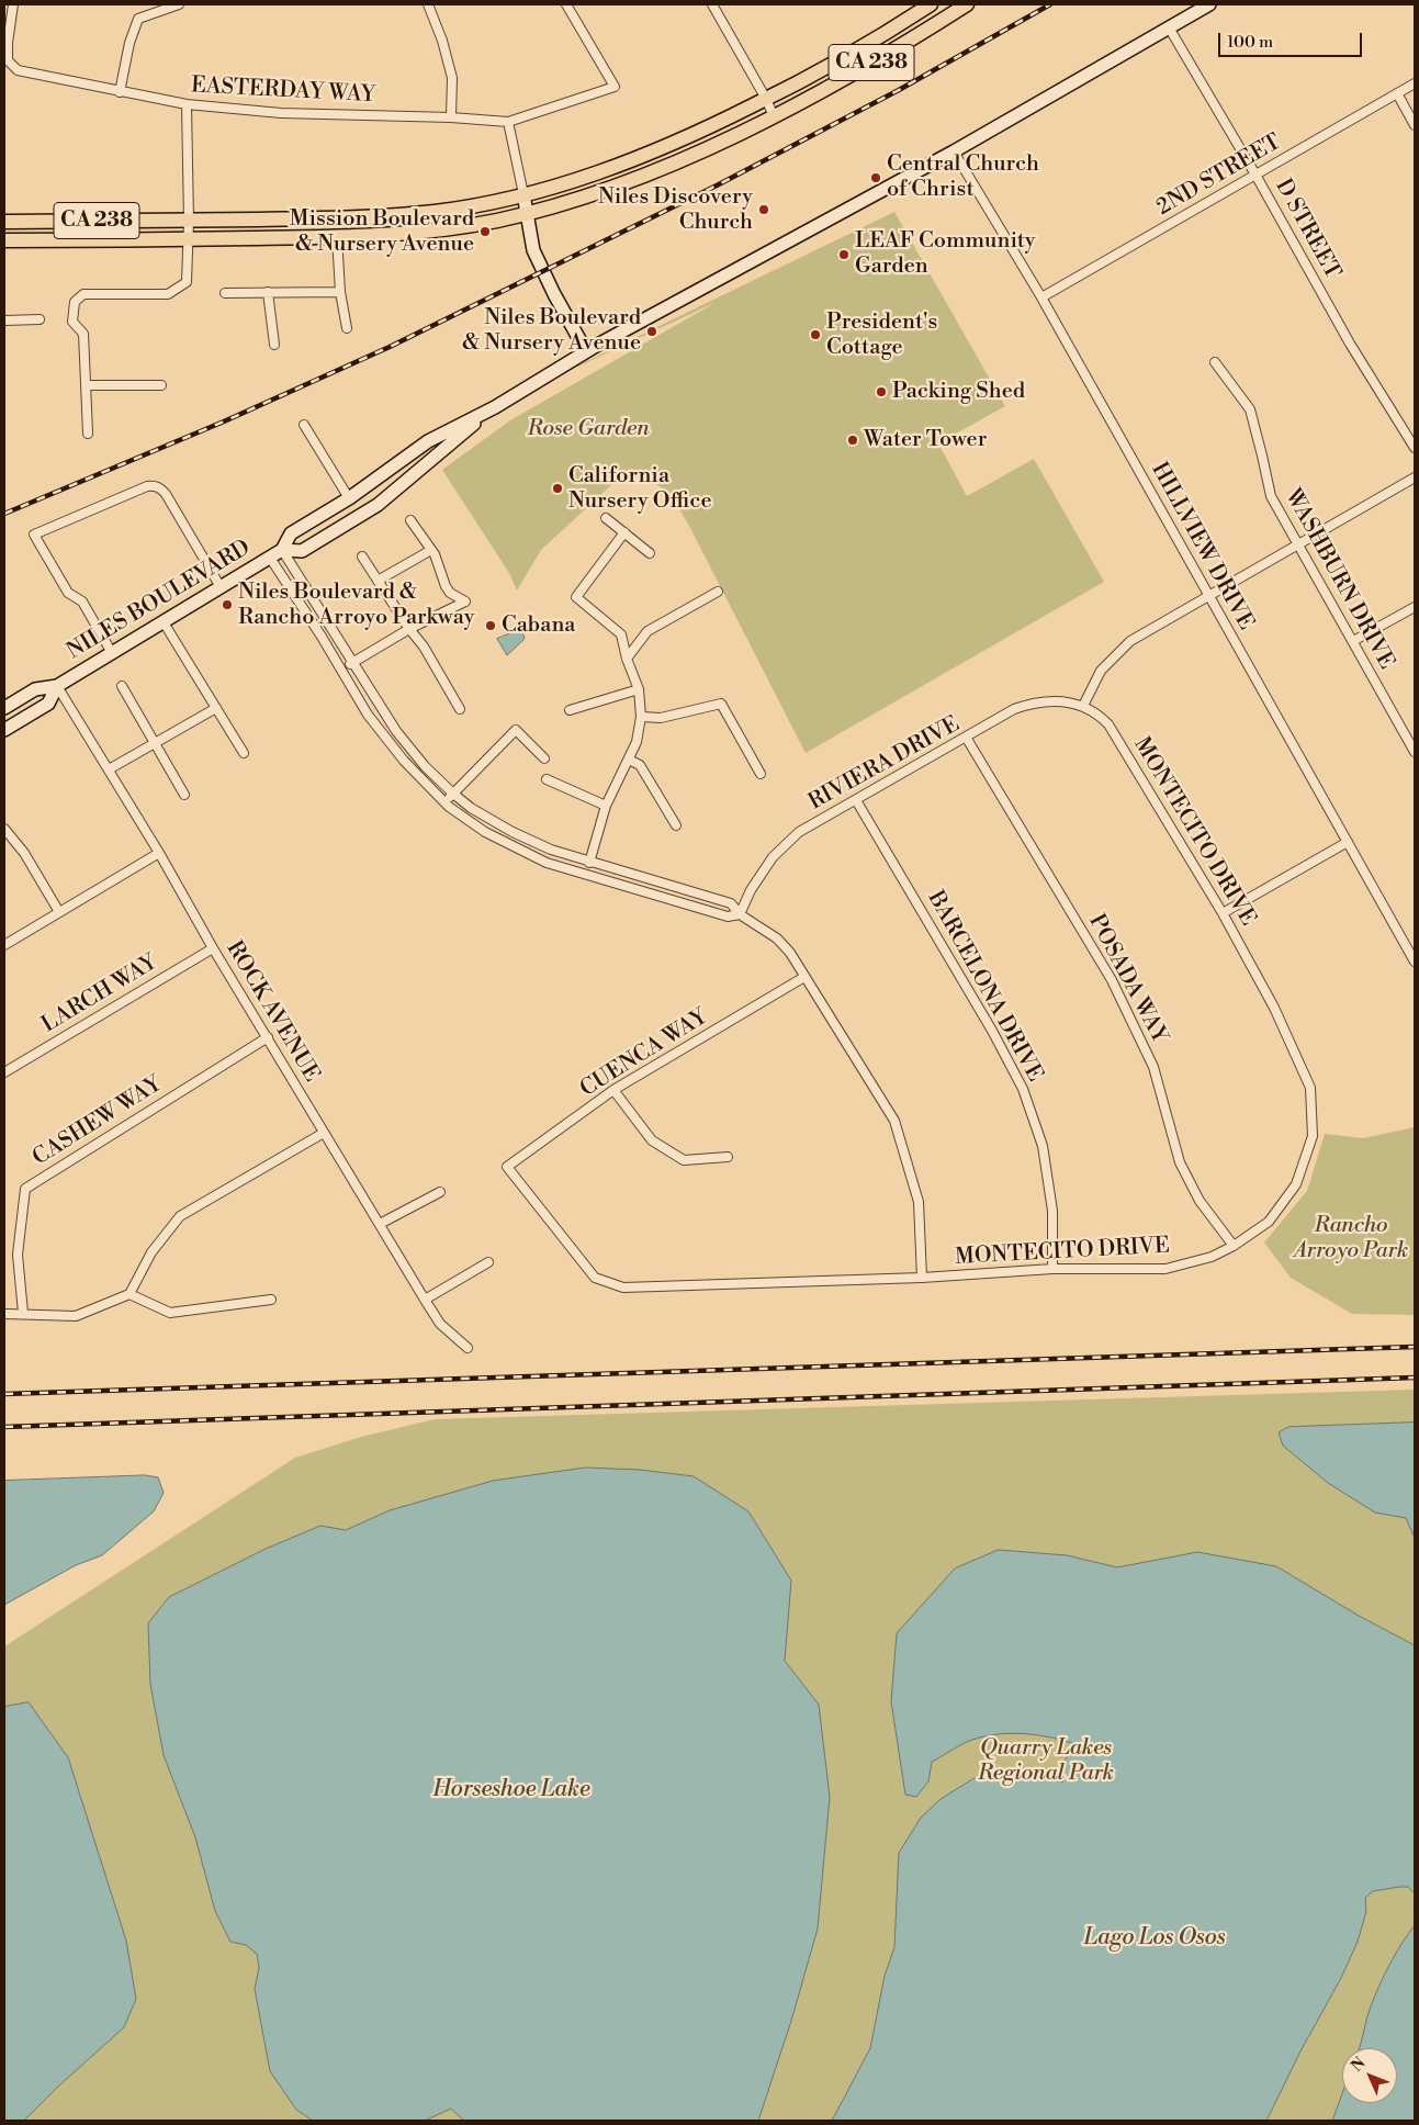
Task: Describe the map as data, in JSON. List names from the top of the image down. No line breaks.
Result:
{"streets":{"main road":["CA 238","NILES BOULEVARD"],"street":["EASTERDAY WAY","2ND STREET","D STREET","HILLVIEW DRIVE","WASHBURN DRIVE","RIVIERA DRIVE","MONTECITO DRIVE","POSADA WAY","BARCELONA DRIVE","LARCH WAY","ROCK AVENUE","CUENCA WAY","CASHEW WAY"]},"crossings":[["2ND STREET","D STREET"],["2ND STREET","HILLVIEW DRIVE"],["D STREET","NILES BOULEVARD"],["HILLVIEW DRIVE","NILES BOULEVARD"],["NILES BOULEVARD","ROCK AVENUE"],["RIVIERA DRIVE","MONTECITO DRIVE"],["RIVIERA DRIVE","POSADA WAY"],["RIVIERA DRIVE","BARCELONA DRIVE"],["MONTECITO DRIVE","POSADA WAY"],["MONTECITO DRIVE","BARCELONA DRIVE"],["MONTECITO DRIVE","CUENCA WAY"],["LARCH WAY","ROCK AVENUE"],["ROCK AVENUE","CASHEW WAY"]],"water":["Horseshoe Lake","Lago Los Osos"],"parks":["Rose Garden","Rancho Arroyo Park","Quarry Lakes Regional Park"],"places":["Central Church of Christ","Niles Discovery Church","Mission Boulevard & Nursery Avenue","LEAF Community Garden","Niles Boulevard & Nursery Avenue","President's Cottage","Packing Shed","Water Tower","California Nursery Office","Niles Boulevard & Rancho Arroyo Parkway","Cabana"],"scale_bar":"100 m","north":"top left"}
